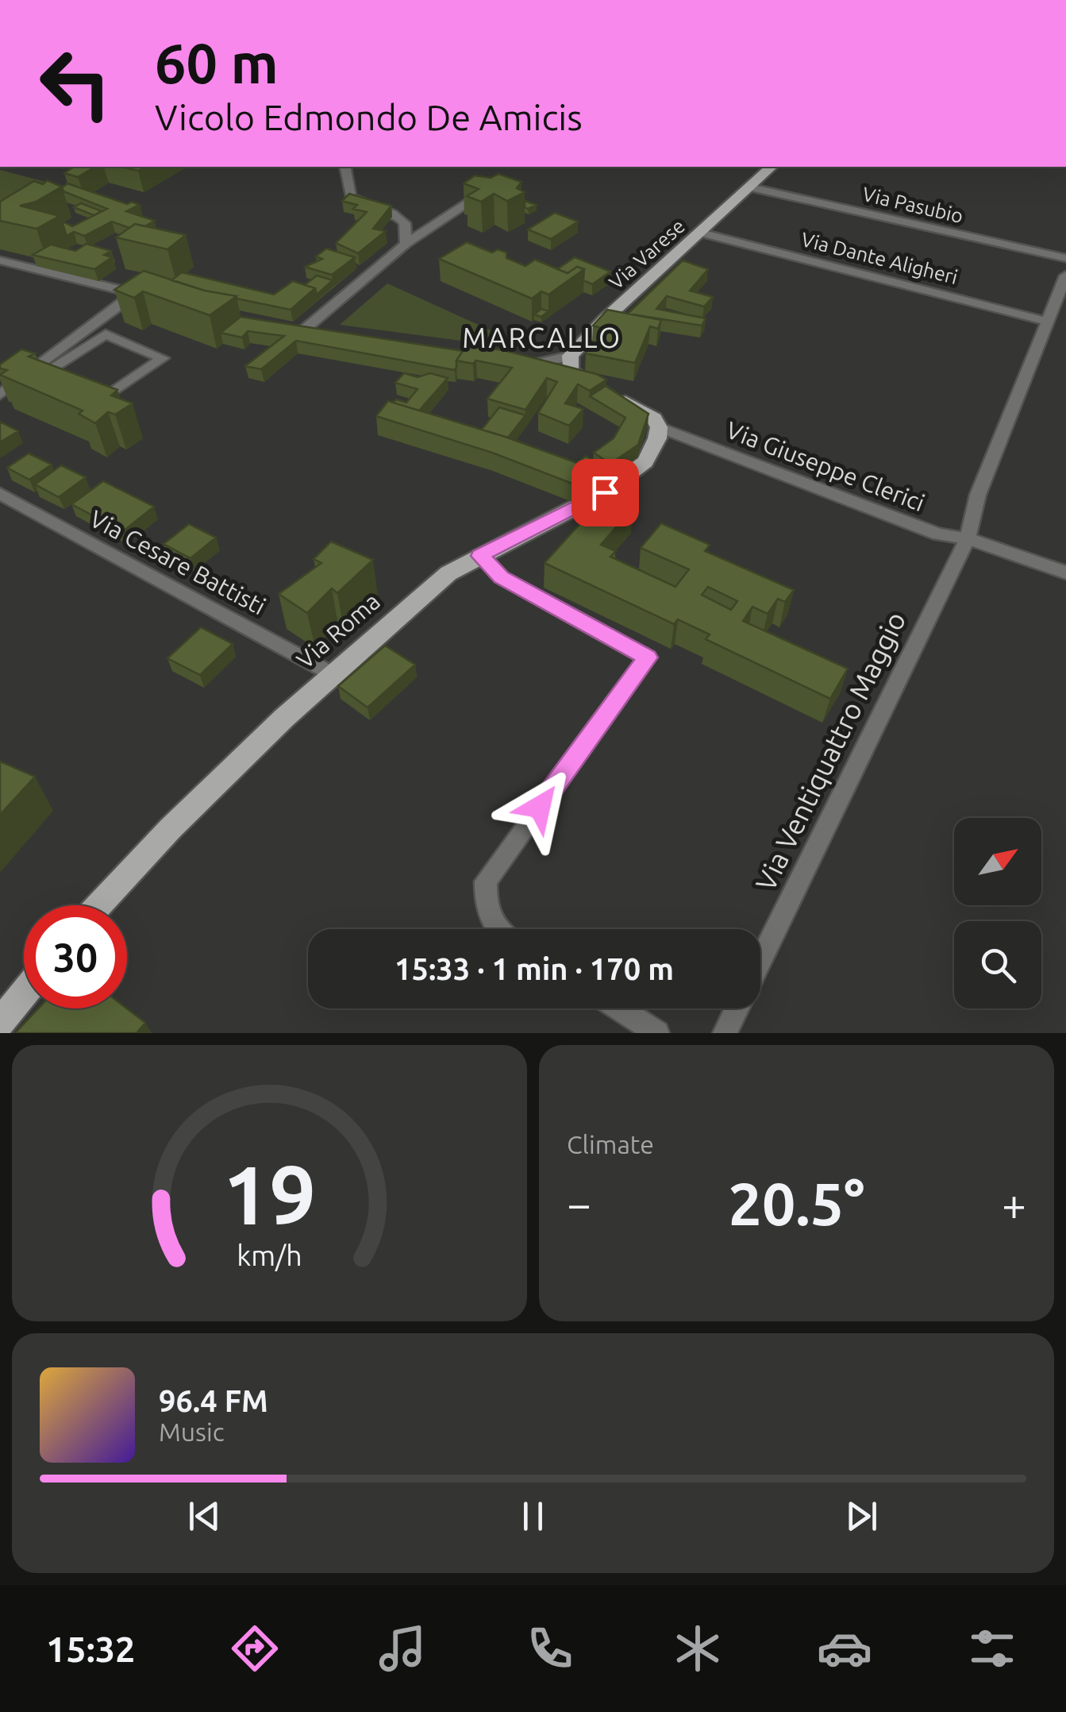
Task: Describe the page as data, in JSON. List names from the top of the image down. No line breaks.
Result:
{"streets":{"main road":["Via Varese","Via Giuseppe Clerici","Via Roma"],"street":["Via Pasubio","Via Dante Aligheri","Via Cesare Battisti","Via Ventiquattro Maggio"]},"crossings":[["Via Pasubio","Via Varese"],["Via Varese","Via Dante Aligheri"],["Via Varese","Via Giuseppe Clerici"],["Via Dante Aligheri","Via Ventiquattro Maggio"],["Via Giuseppe Clerici","Via Roma"],["Via Giuseppe Clerici","Via Ventiquattro Maggio"],["Via Cesare Battisti","Via Roma"]],"districts":["MARCALLO"],"north":"top right","page":{"turn":["60 m","Vicolo Edmondo De Amicis"],"limit":"30","trip":"15:33 · 1 min · 170 m","tile":"Climate","heat":["−","20.5°","+"],"song":["96.4 FM","Music"],"tabs":"15:32","gauge":["19","km/h"]}}
